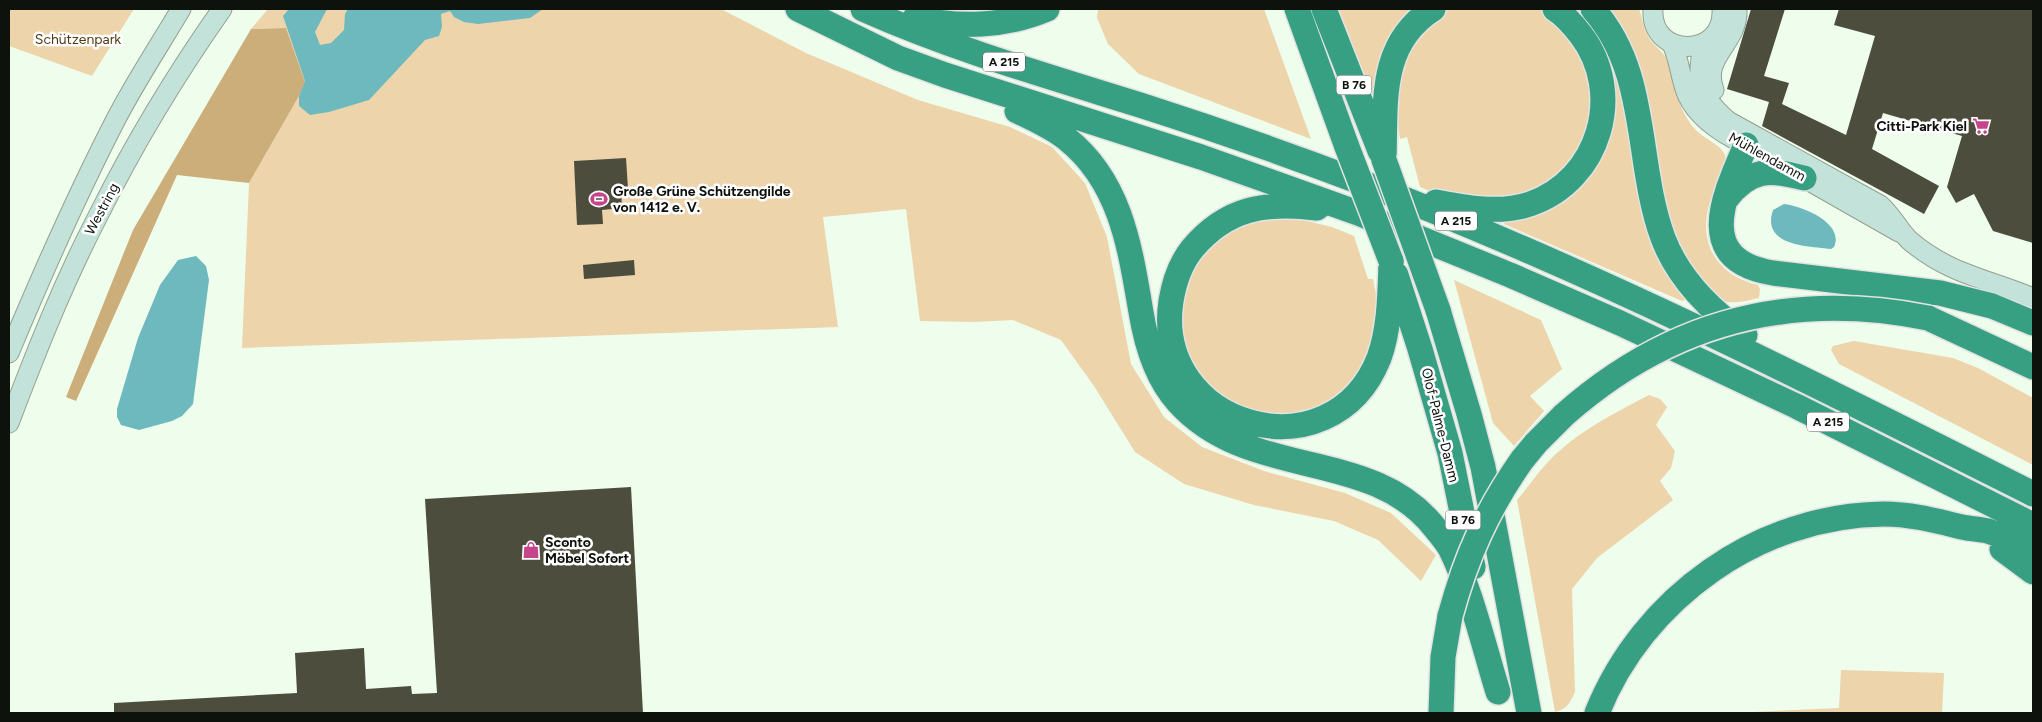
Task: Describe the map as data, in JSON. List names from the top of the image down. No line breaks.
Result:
{"streets":{"highway":["A 215","B 76","Olof-Palme-Damm"],"street":["Mühlendamm","Westring"]},"crossings":[["B 76","Olof-Palme-Damm"]],"parks":["Schützenpark"],"places":{"supermarket":["Citti-Park Kiel"],"sports":["Große Grüne Schützengilde von 1412 e. V."],"shop":["Sconto Möbel Sofort"]}}
